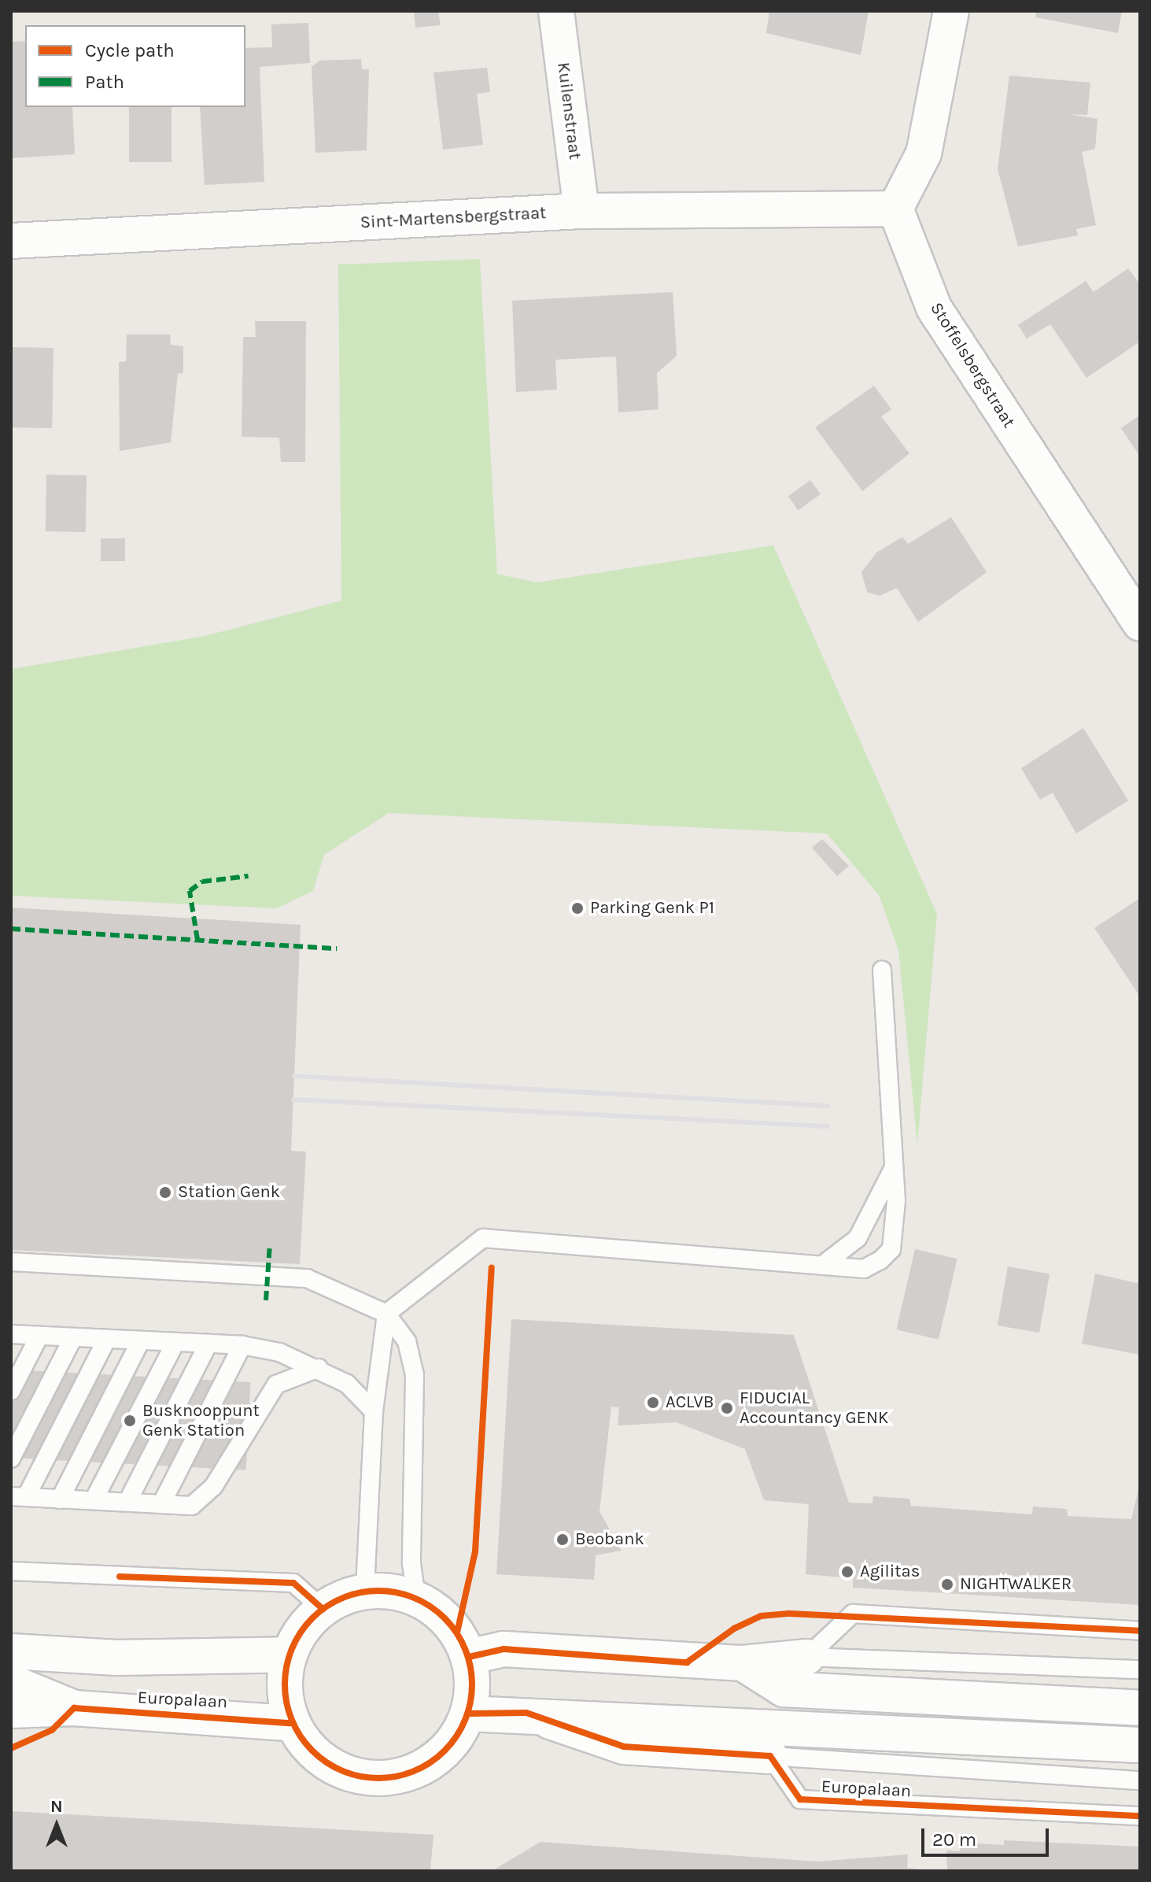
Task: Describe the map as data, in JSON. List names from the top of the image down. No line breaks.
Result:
{"streets":{"main road":["Kuilenstraat","Sint-Martensbergstraat","Stoffelsbergstraat","Europalaan"]},"crossings":[["Kuilenstraat","Sint-Martensbergstraat"],["Sint-Martensbergstraat","Stoffelsbergstraat"]],"places":["Parking Genk P1","Station Genk","ACLVB","FIDUCIAL Accountancy GENK","Busknooppunt Genk Station","Beobank","Agilitas","NIGHTWALKER"],"legend":["Cycle path","Path"],"scale_bar":"20 m","north":"top"}
